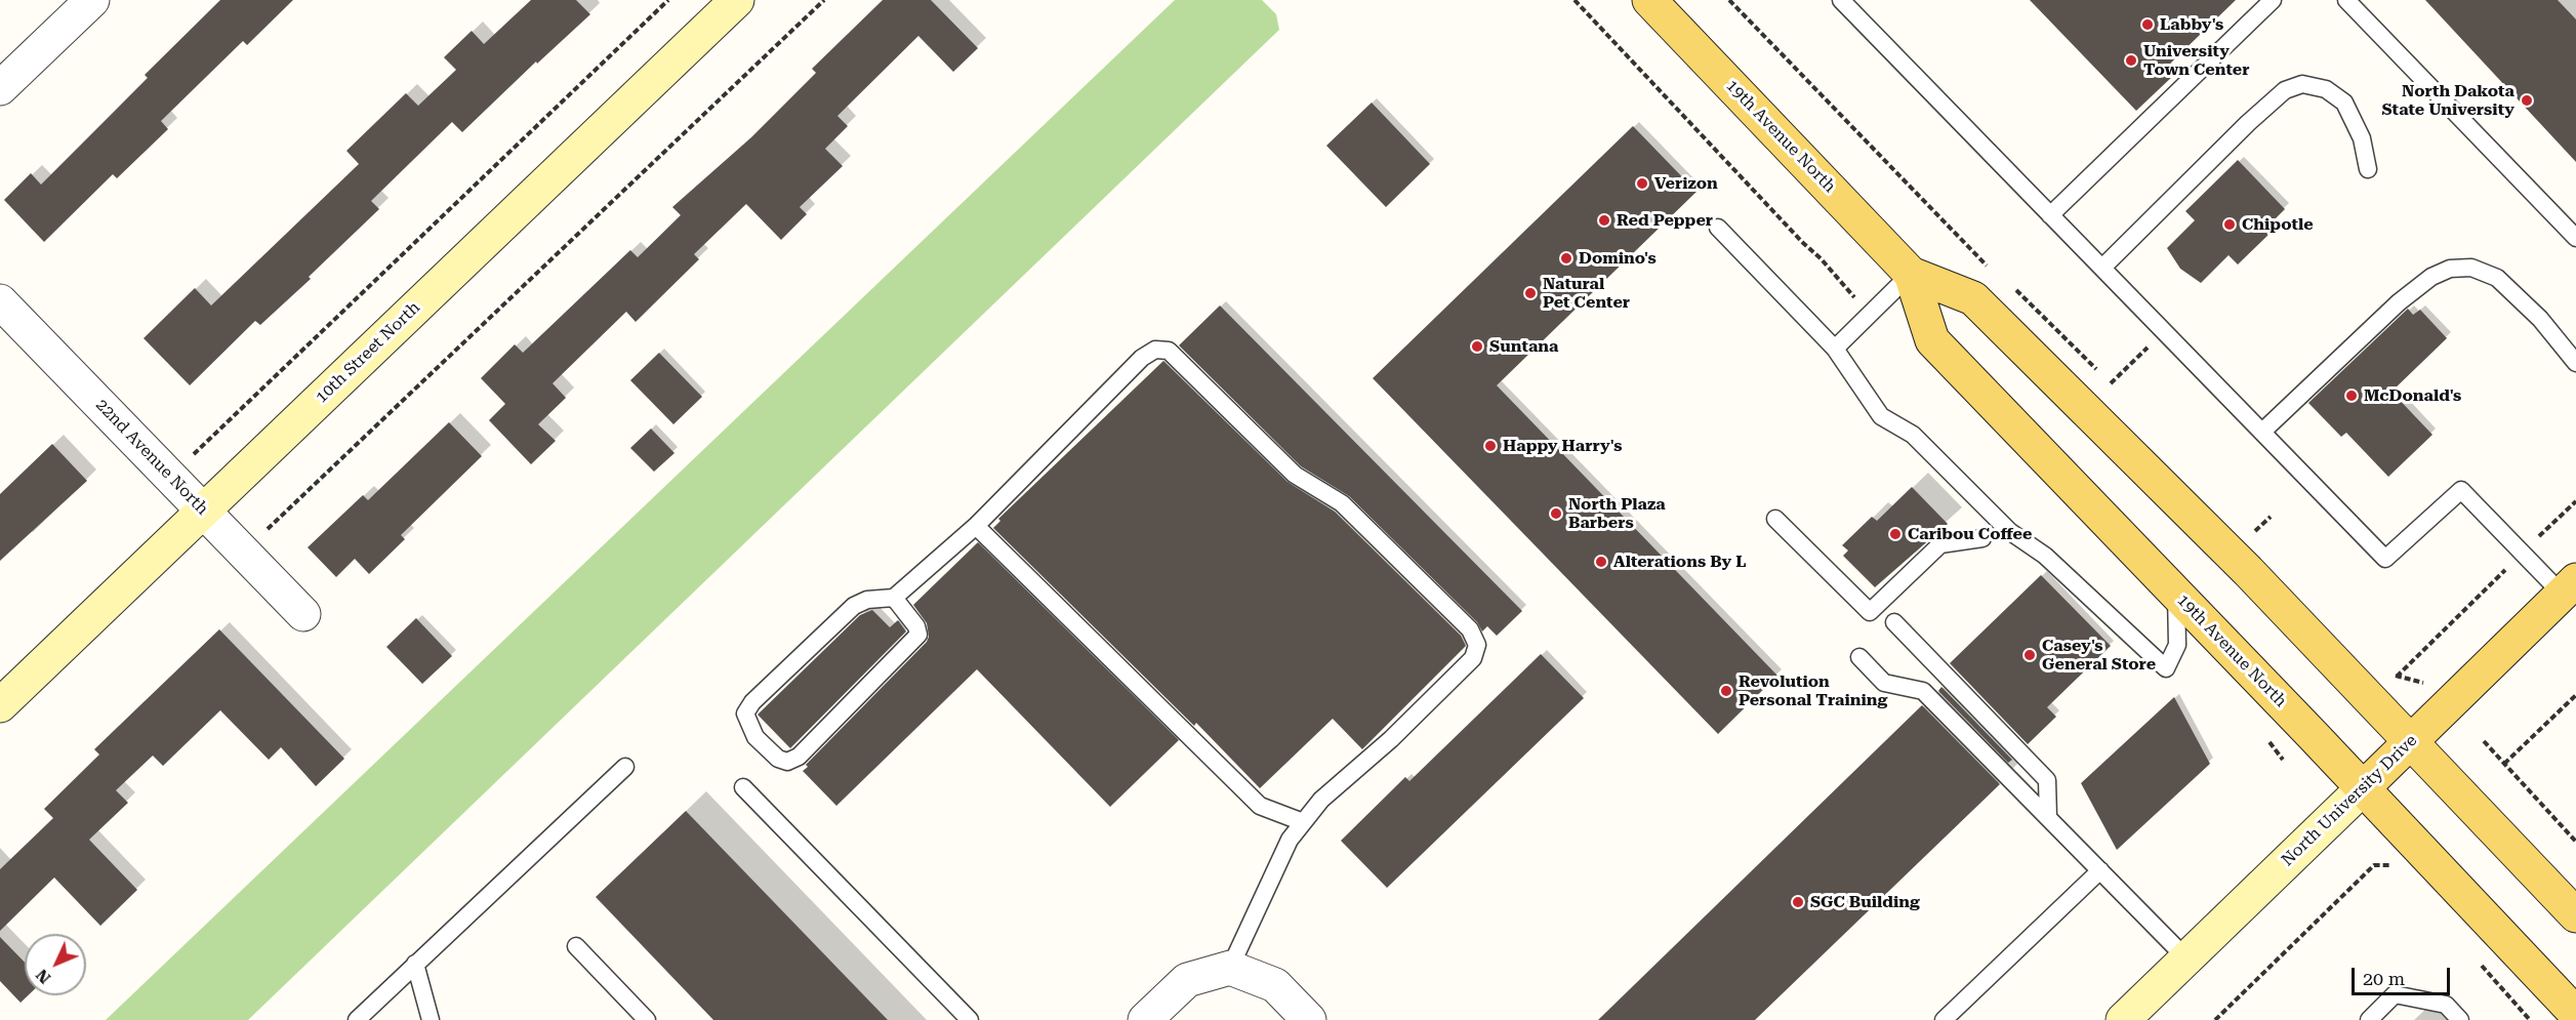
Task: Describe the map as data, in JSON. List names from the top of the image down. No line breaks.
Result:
{"streets":{"main road":["19th Avenue North","North University Drive"],"street":["10th Street North","22nd Avenue North"]},"crossings":[["19th Avenue North","North University Drive"],["10th Street North","22nd Avenue North"]],"places":["Labby's","University Town Center","North Dakota State University","Verizon","Red Pepper","Chipotle","Domino's","Natural Pet Center","Suntana","McDonald's","Happy Harry's","North Plaza Barbers","Caribou Coffee","Alterations By L","Casey's General Store","Revolution Personal Training","SGC Building"],"scale_bar":"20 m","north":"bottom left"}
